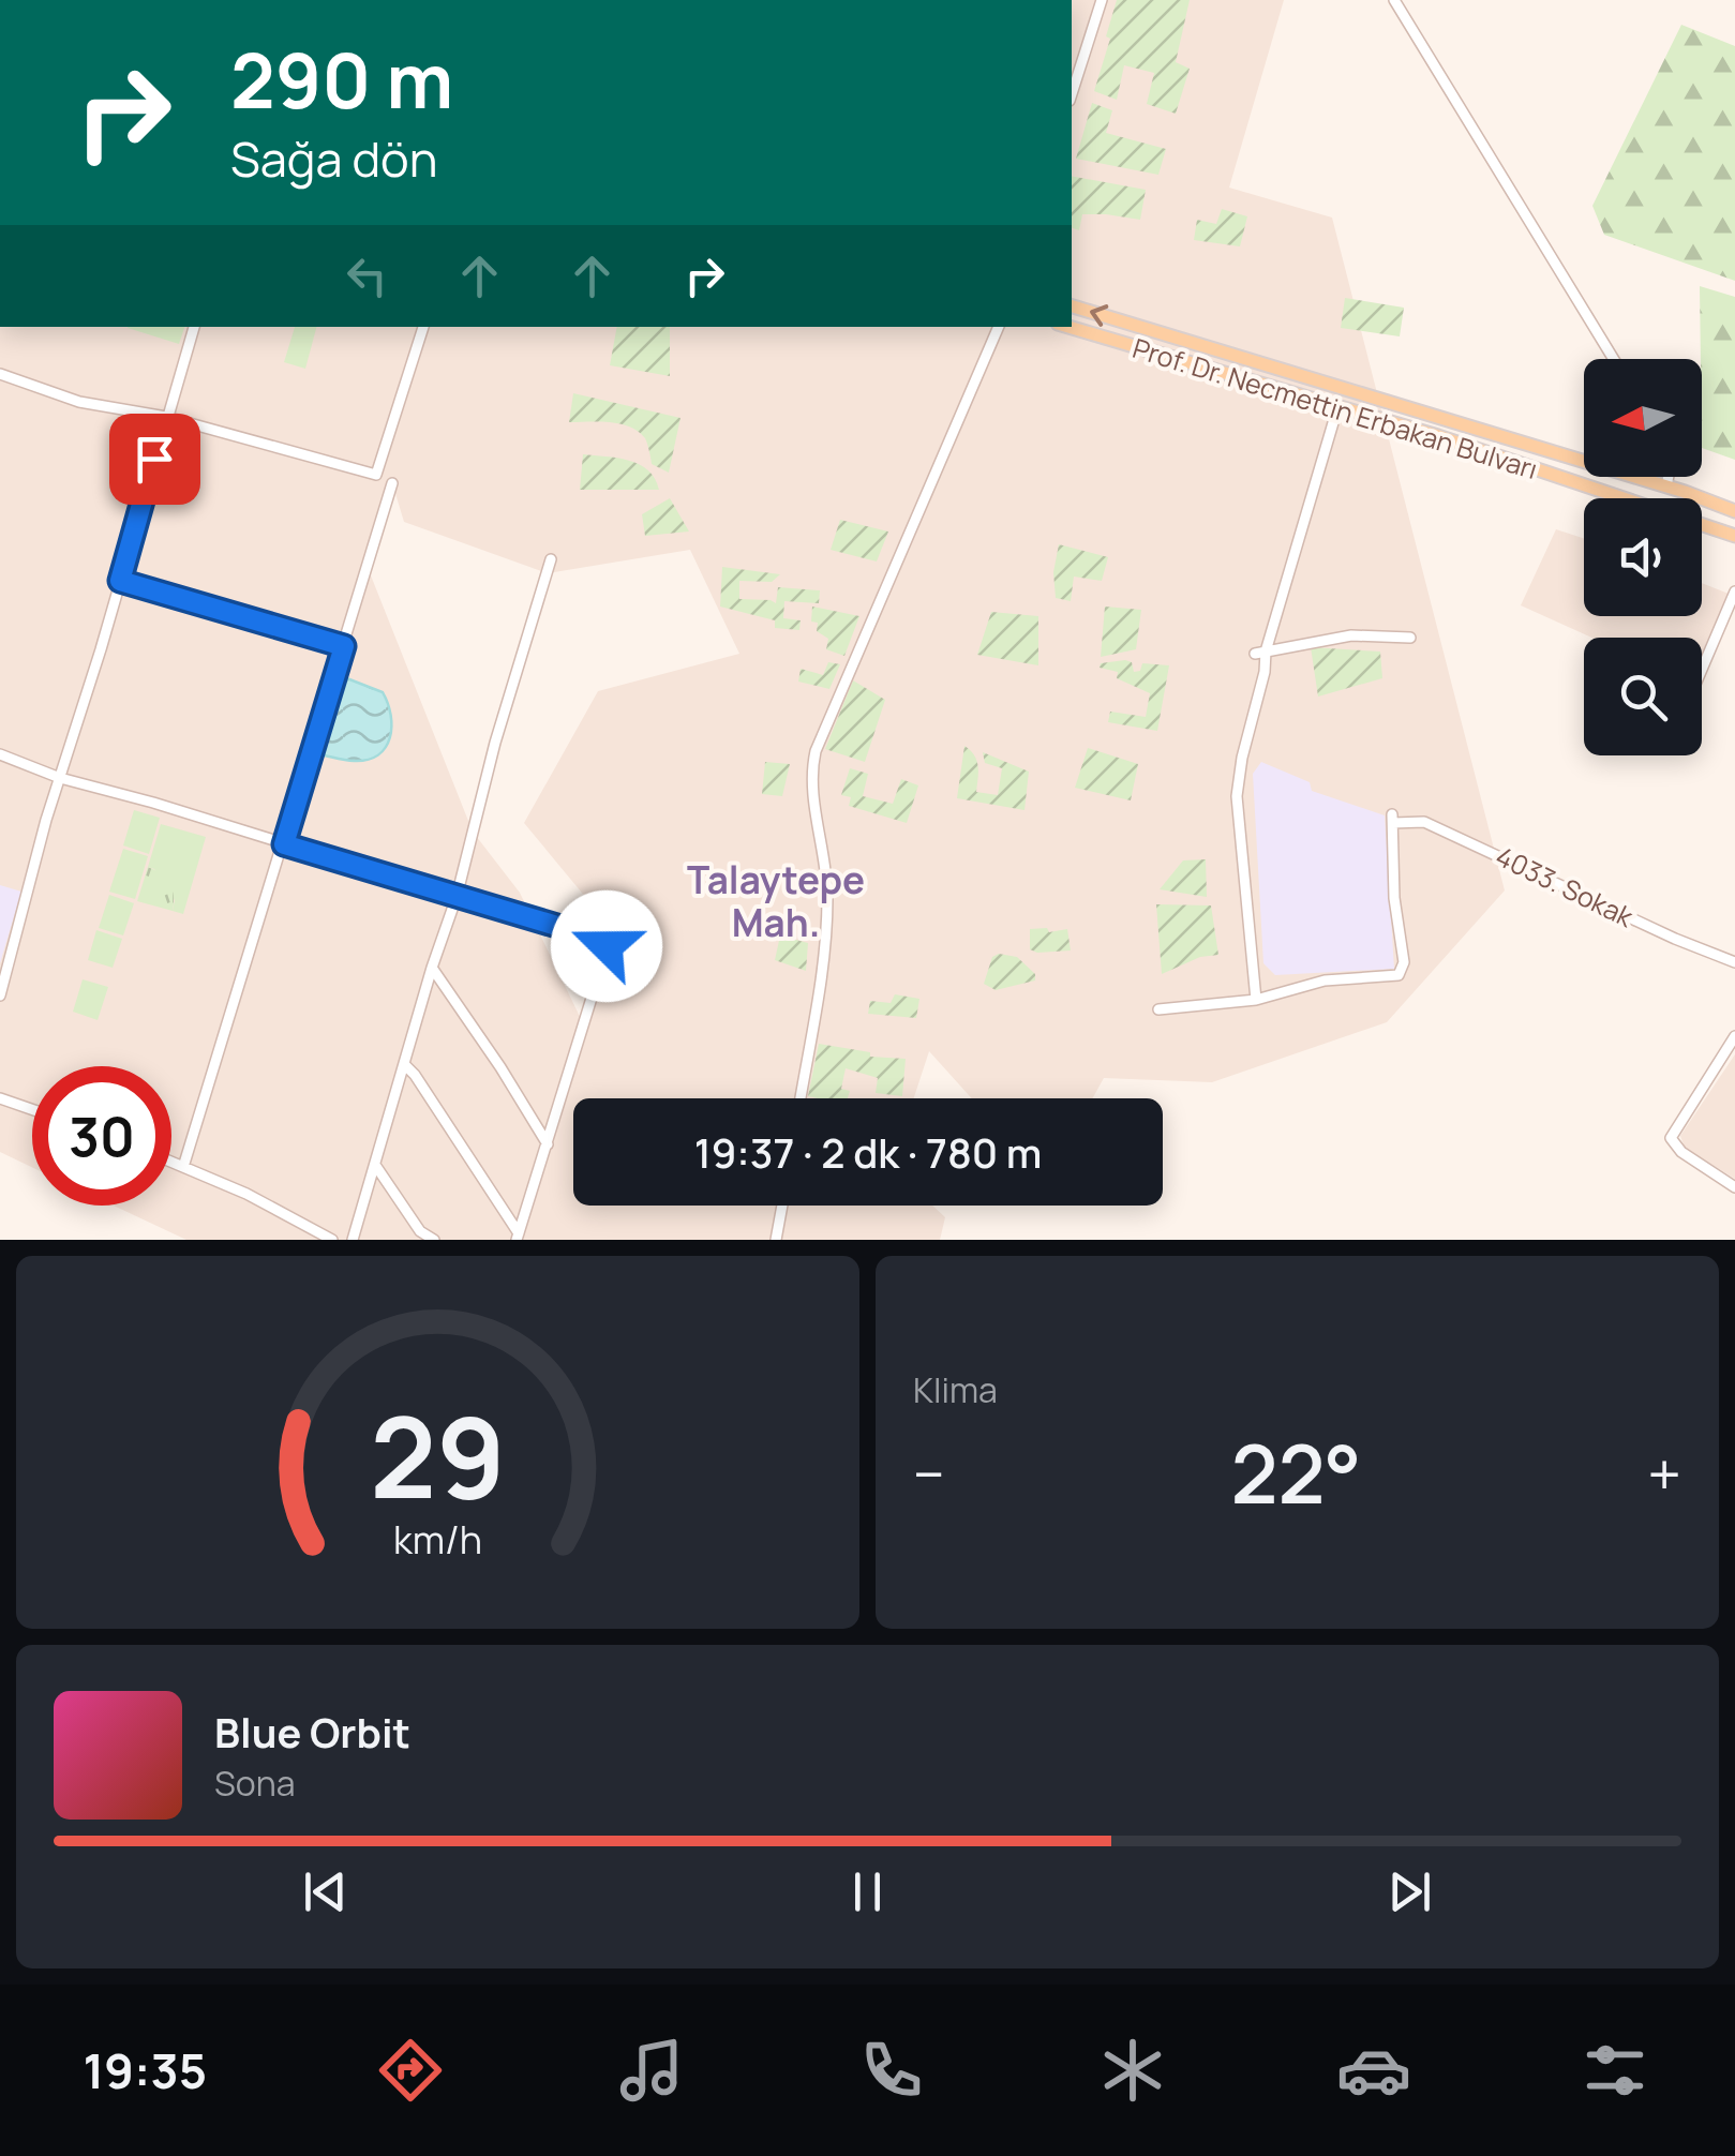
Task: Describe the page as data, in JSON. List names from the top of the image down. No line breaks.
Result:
{"streets":{"main road":["Prof. Dr. Necmettin Erbakan Bulvarı"],"street":["4033. Sokak"]},"districts":["Talaytepe Mah."],"north":"left","page":{"turn":["290 m","Sağa dön"],"limit":"30","trip":"19:37 · 2 dk · 780 m","tile":"Klima","heat":["−","22°","+"],"song":["Blue Orbit","Sona"],"tabs":"19:35","gauge":["29","km/h"]}}
